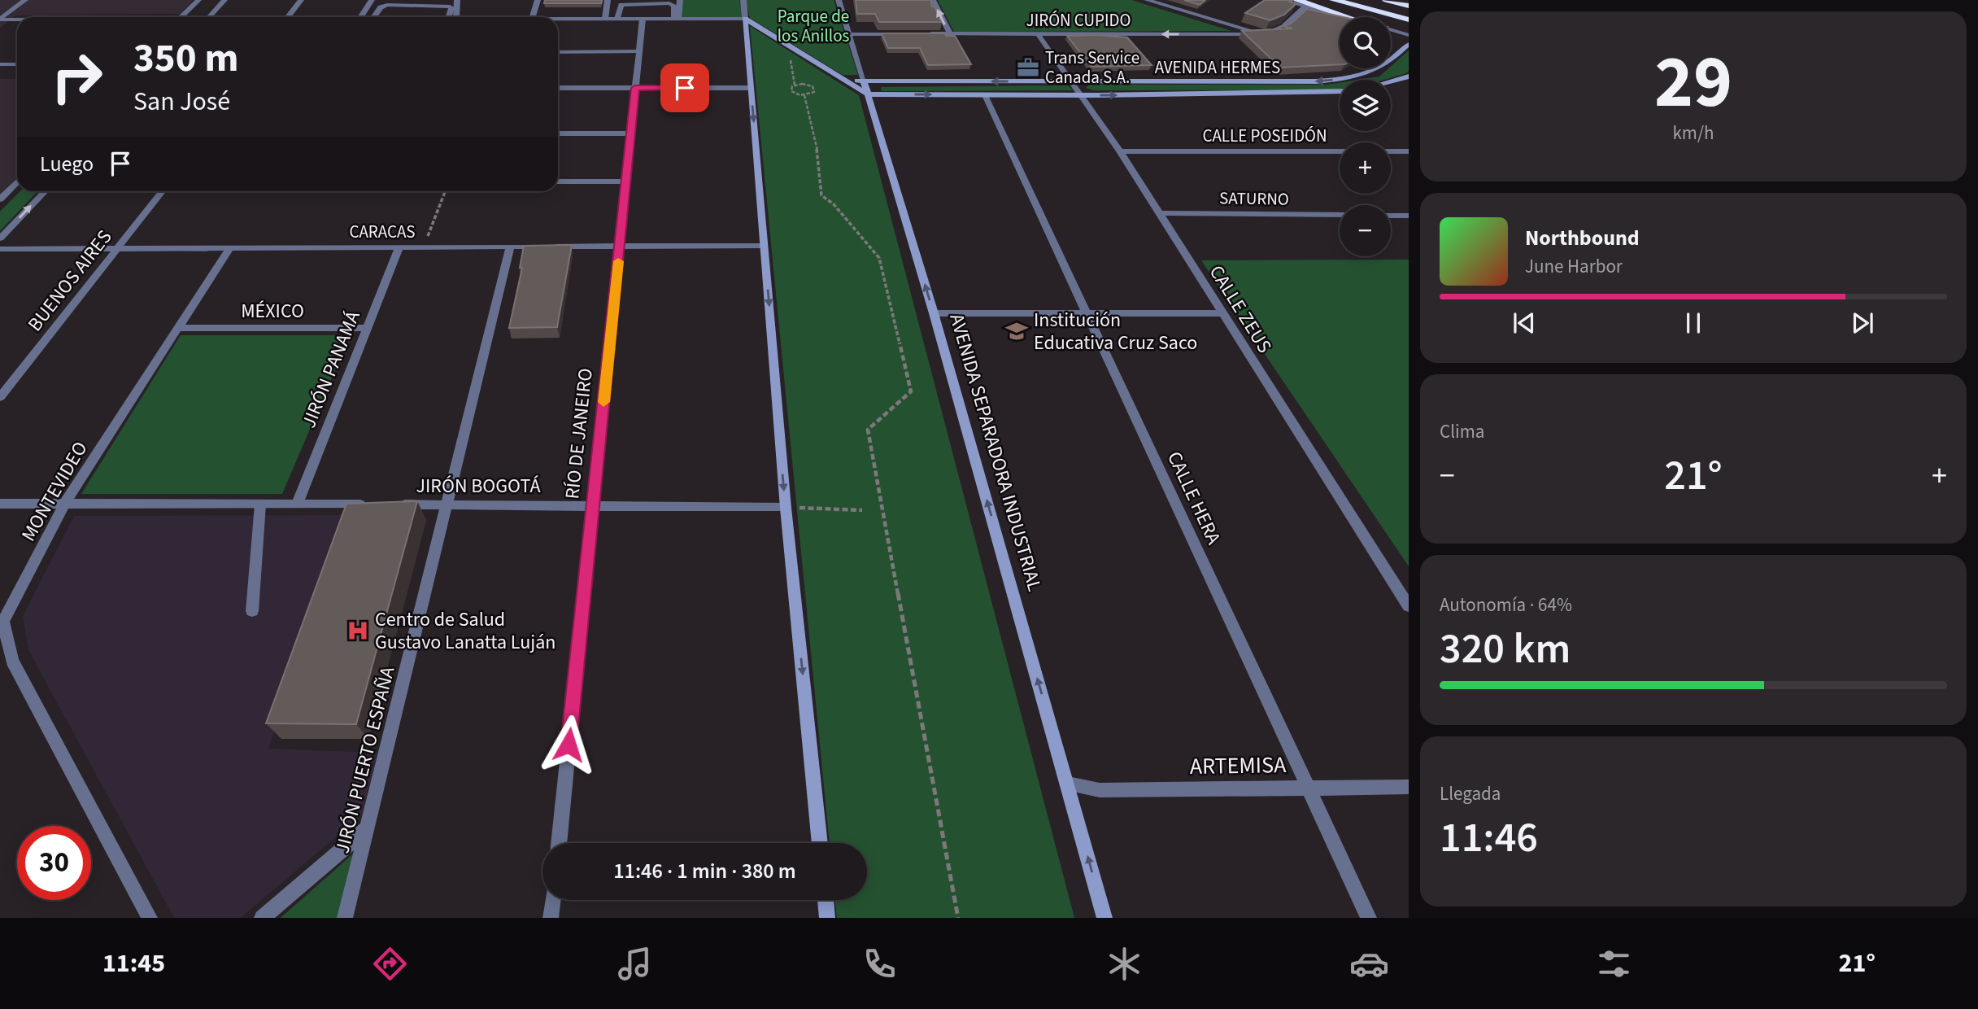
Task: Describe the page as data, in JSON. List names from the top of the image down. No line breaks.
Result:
{"streets":{"main road":["AVENIDA HERMES","AVENIDA SEPARADORA INDUSTRIAL"],"street":["JIRÓN CUPIDO","CALLE POSEIDÓN","SATURNO","CARACAS","BUENOS AIRES","CALLE ZEUS","MÉXICO","JIRÓN PANAMÁ","RÍO DE JANEIRO","JIRÓN BOGOTÁ","MONTEVIDEO","CALLE HERA","JIRÓN PUERTO ESPAÑA","ARTEMISA"]},"crossings":[["JIRÓN CUPIDO","CALLE ZEUS"],["AVENIDA HERMES","CALLE ZEUS"],["AVENIDA HERMES","AVENIDA SEPARADORA INDUSTRIAL"],["AVENIDA HERMES","CALLE HERA"],["CALLE POSEIDÓN","CALLE ZEUS"],["SATURNO","CALLE ZEUS"],["CARACAS","BUENOS AIRES"],["CARACAS","JIRÓN PANAMÁ"],["CARACAS","RÍO DE JANEIRO"],["CARACAS","MONTEVIDEO"],["CARACAS","JIRÓN PUERTO ESPAÑA"],["MÉXICO","JIRÓN PANAMÁ"],["MÉXICO","MONTEVIDEO"],["RÍO DE JANEIRO","JIRÓN BOGOTÁ"],["AVENIDA SEPARADORA INDUSTRIAL","ARTEMISA"],["JIRÓN BOGOTÁ","JIRÓN PUERTO ESPAÑA"],["CALLE HERA","ARTEMISA"]],"one_way":["AVENIDA SEPARADORA INDUSTRIAL"],"parks":["Parque de los Anillos"],"places":{"office":["Trans Service Canada S.A."],"school or university":["Institución Educativa Cruz Saco"],"hospital":["Centro de Salud Gustavo Lanatta Luján"]},"page":{"tile":[["29","km/h"],"Clima",["Autonomía · 64%","320 km"],["Llegada","11:46"]],"map_buttons":["+","−"],"turn":["350 m","San José"],"then":"Luego","song":["Northbound","June Harbor"],"heat":["−","21°","+"],"limit":"30","trip":"11:46 · 1 min · 380 m","tabs":["11:45","21°"]}}
